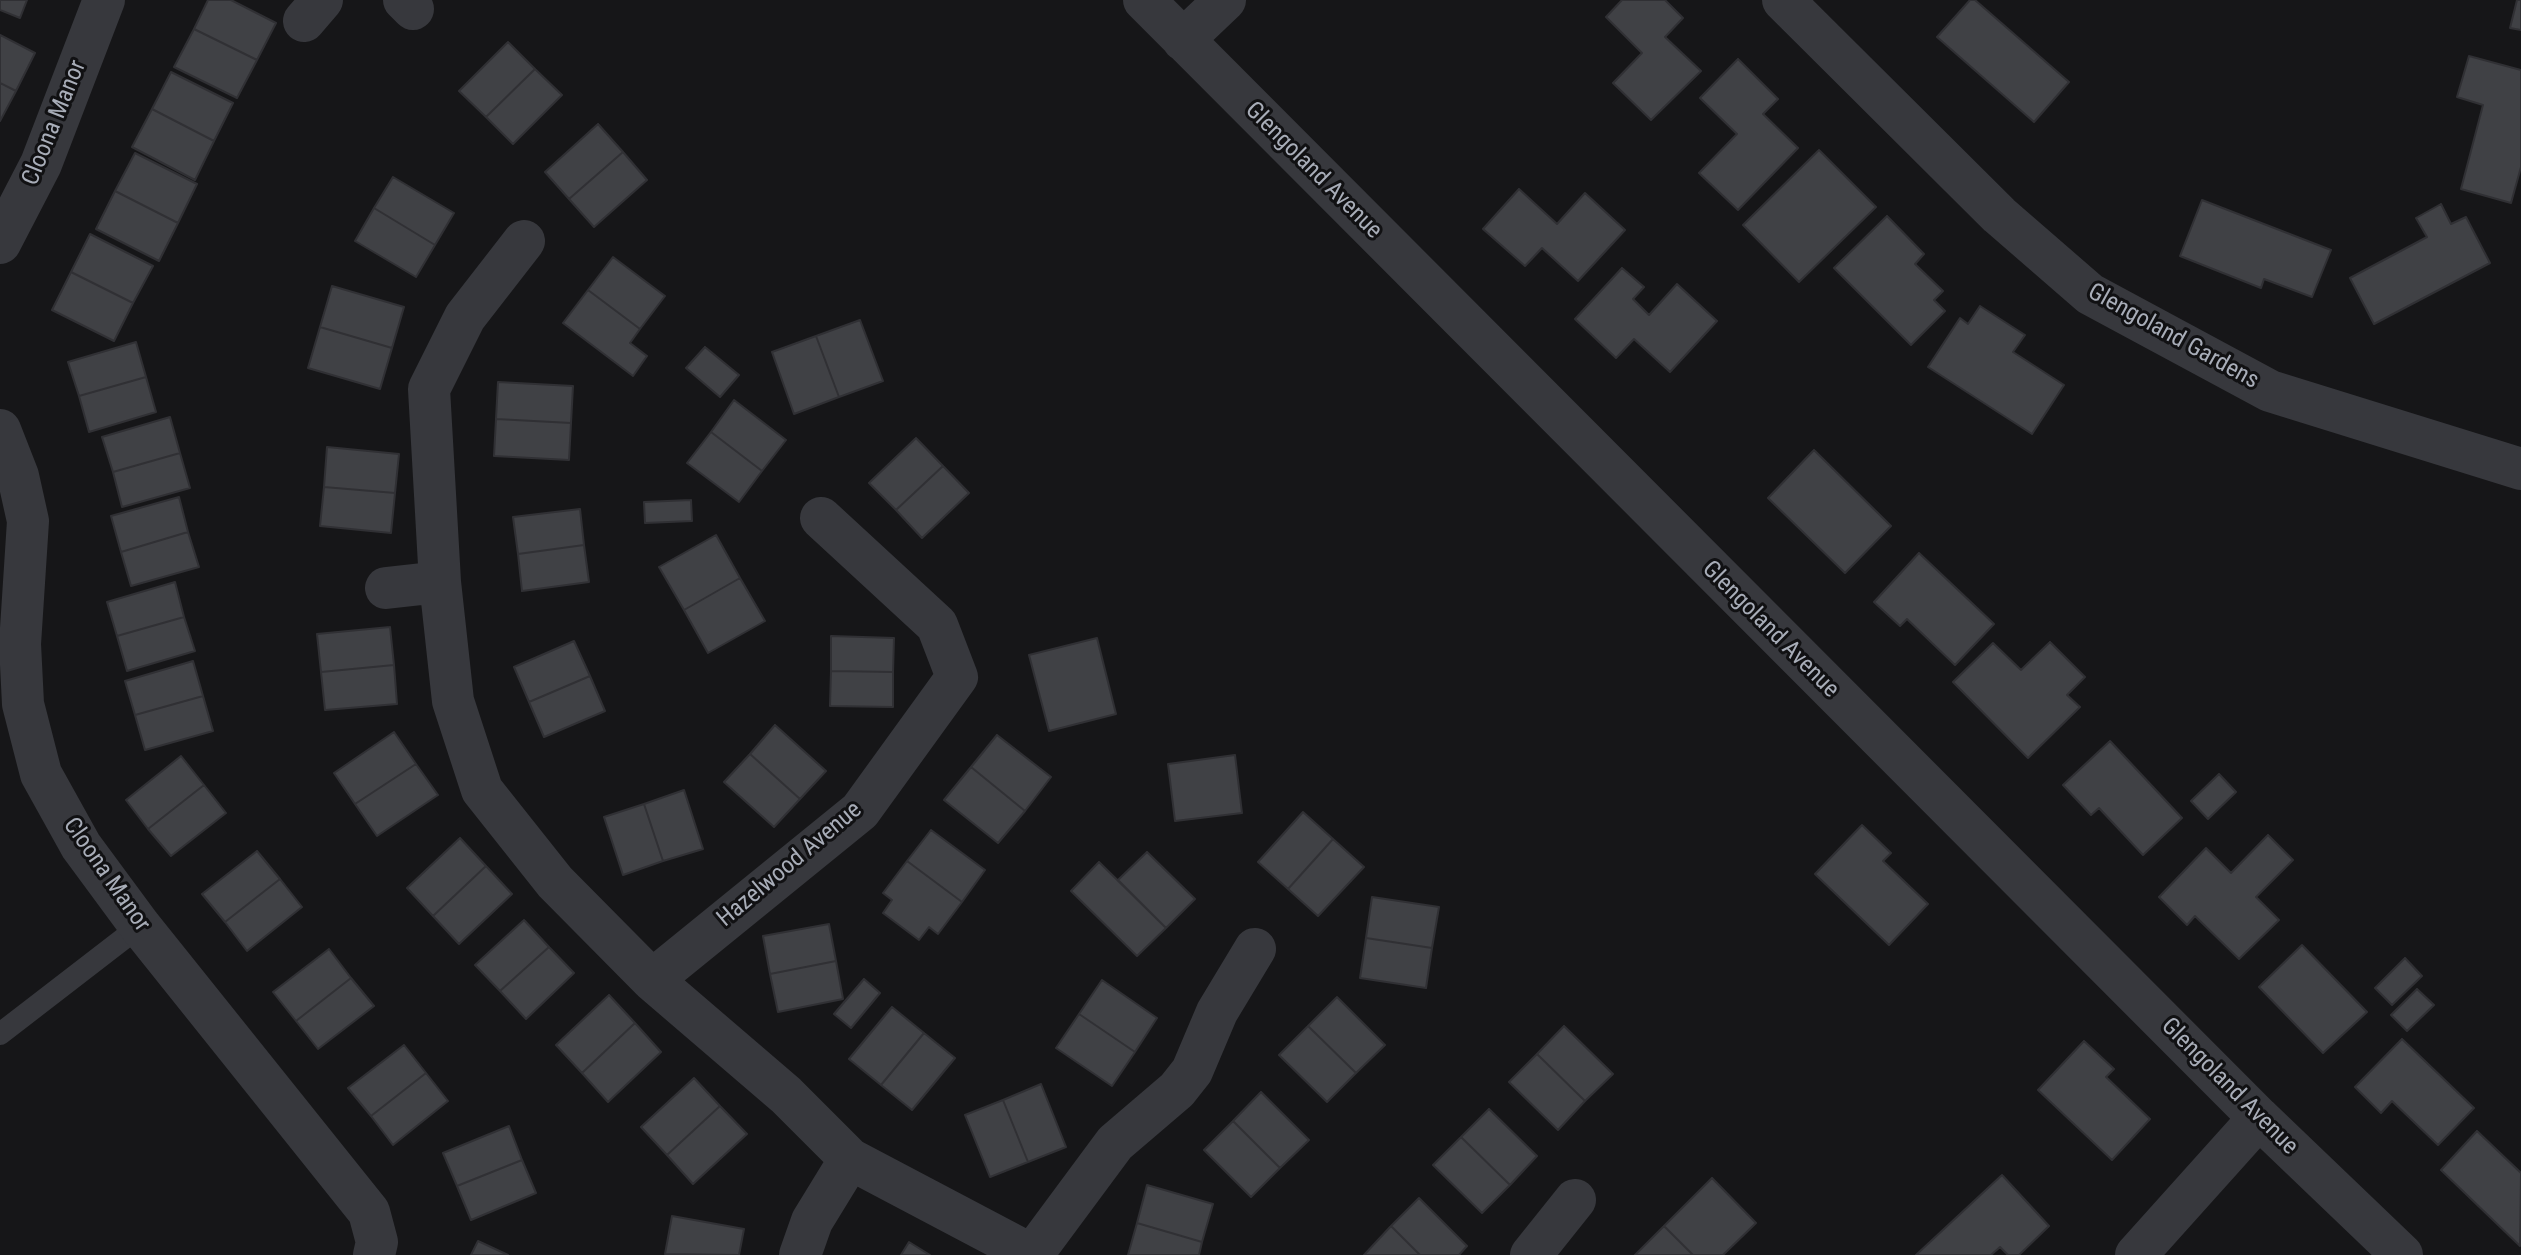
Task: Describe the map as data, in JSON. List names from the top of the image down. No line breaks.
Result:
{"streets":{"street":["Cloona Manor","Glengoland Avenue","Glengoland Gardens","Hazelwood Avenue"]}}
